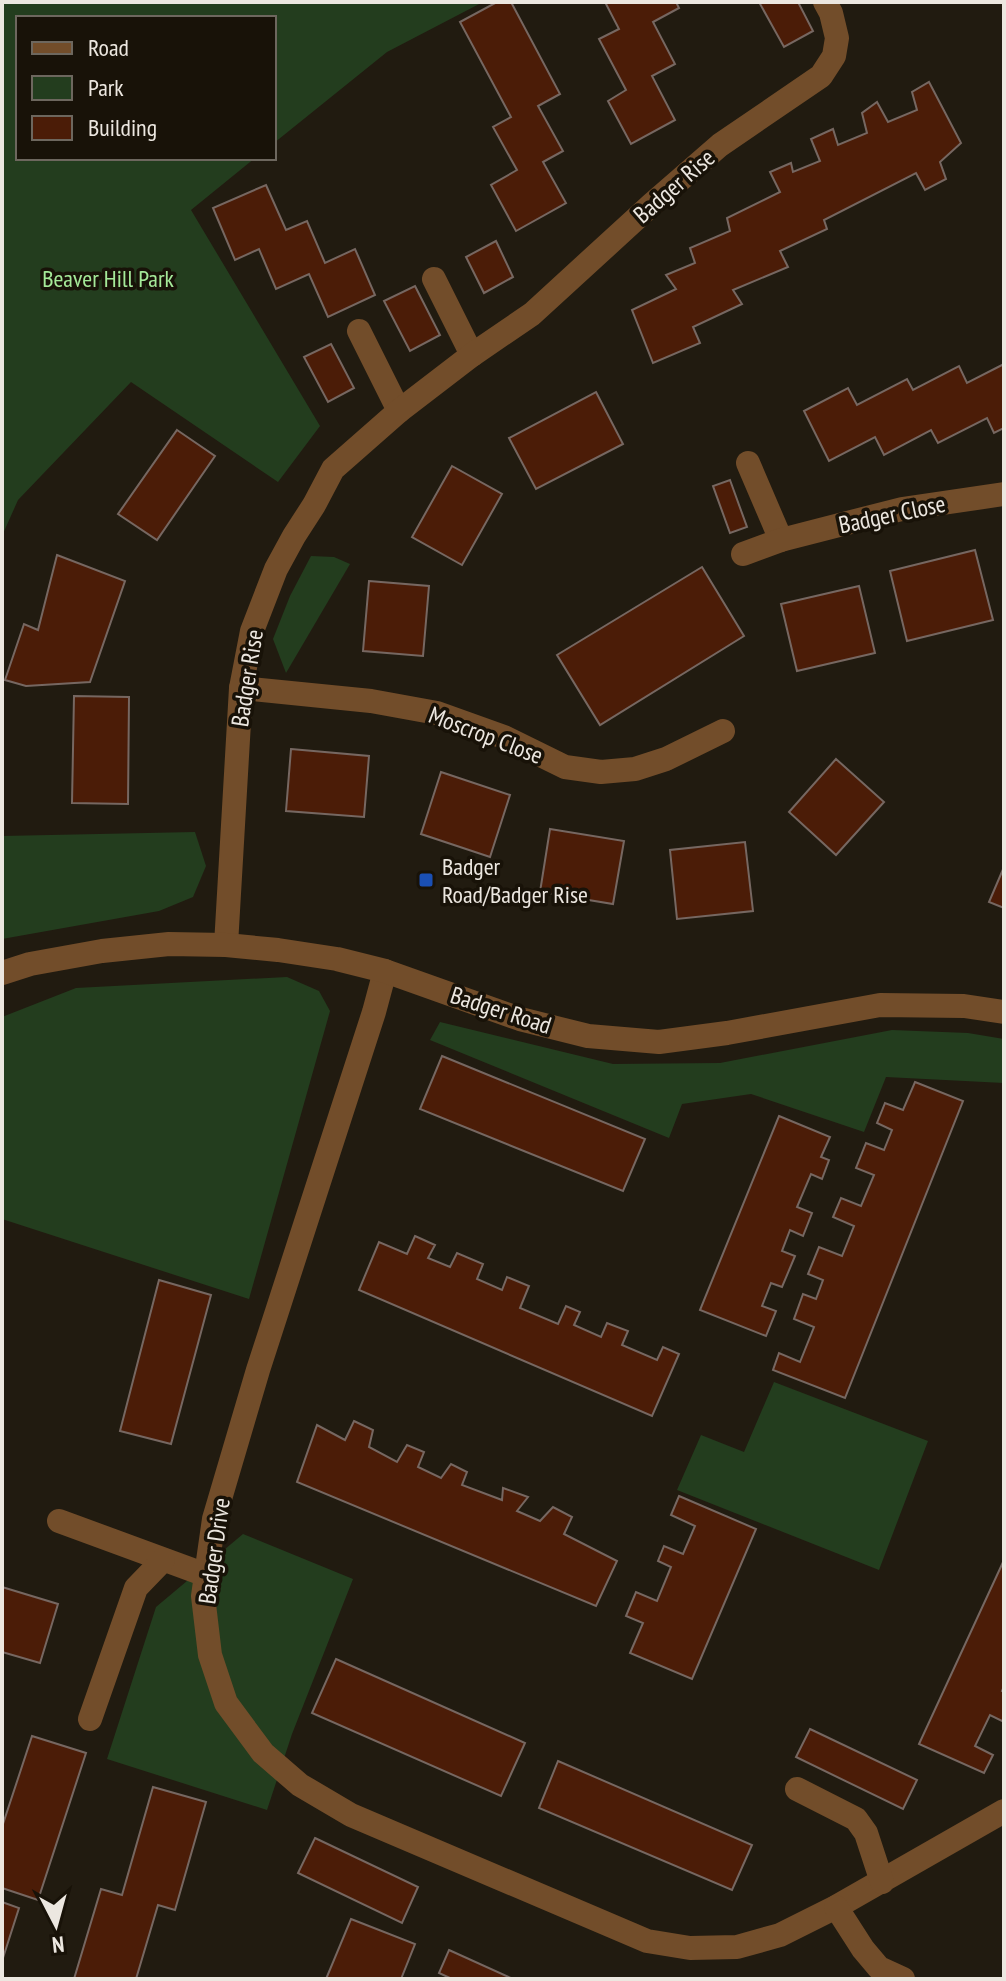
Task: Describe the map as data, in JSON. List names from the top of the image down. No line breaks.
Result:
{"streets":{"street":["Badger Rise","Badger Close","Moscrop Close","Badger Road","Badger Drive"]},"crossings":[["Badger Rise","Moscrop Close"],["Badger Rise","Badger Road"],["Badger Road","Badger Drive"]],"parks":["Beaver Hill Park"],"places":{"transit":["Badger Road/Badger Rise"]},"legend":["Road","Park","Building"],"north":"bottom"}
